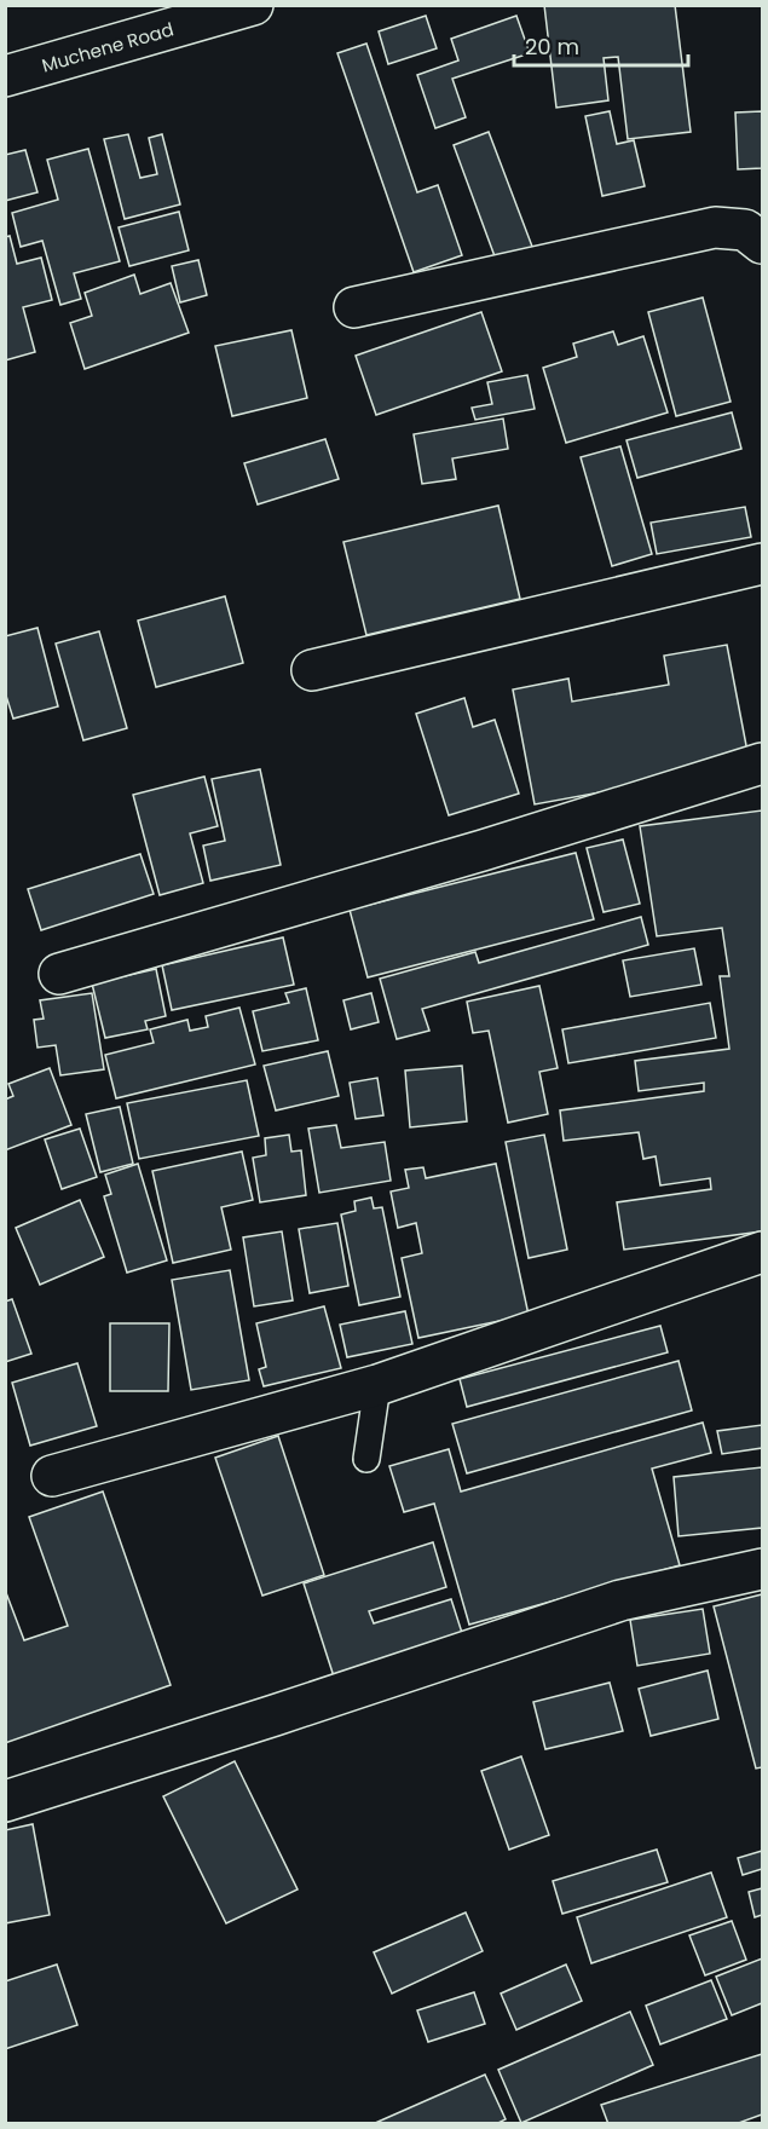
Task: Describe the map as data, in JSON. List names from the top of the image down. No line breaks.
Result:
{"streets":{"street":["Muchene Road"]},"scale_bar":"20 m"}
